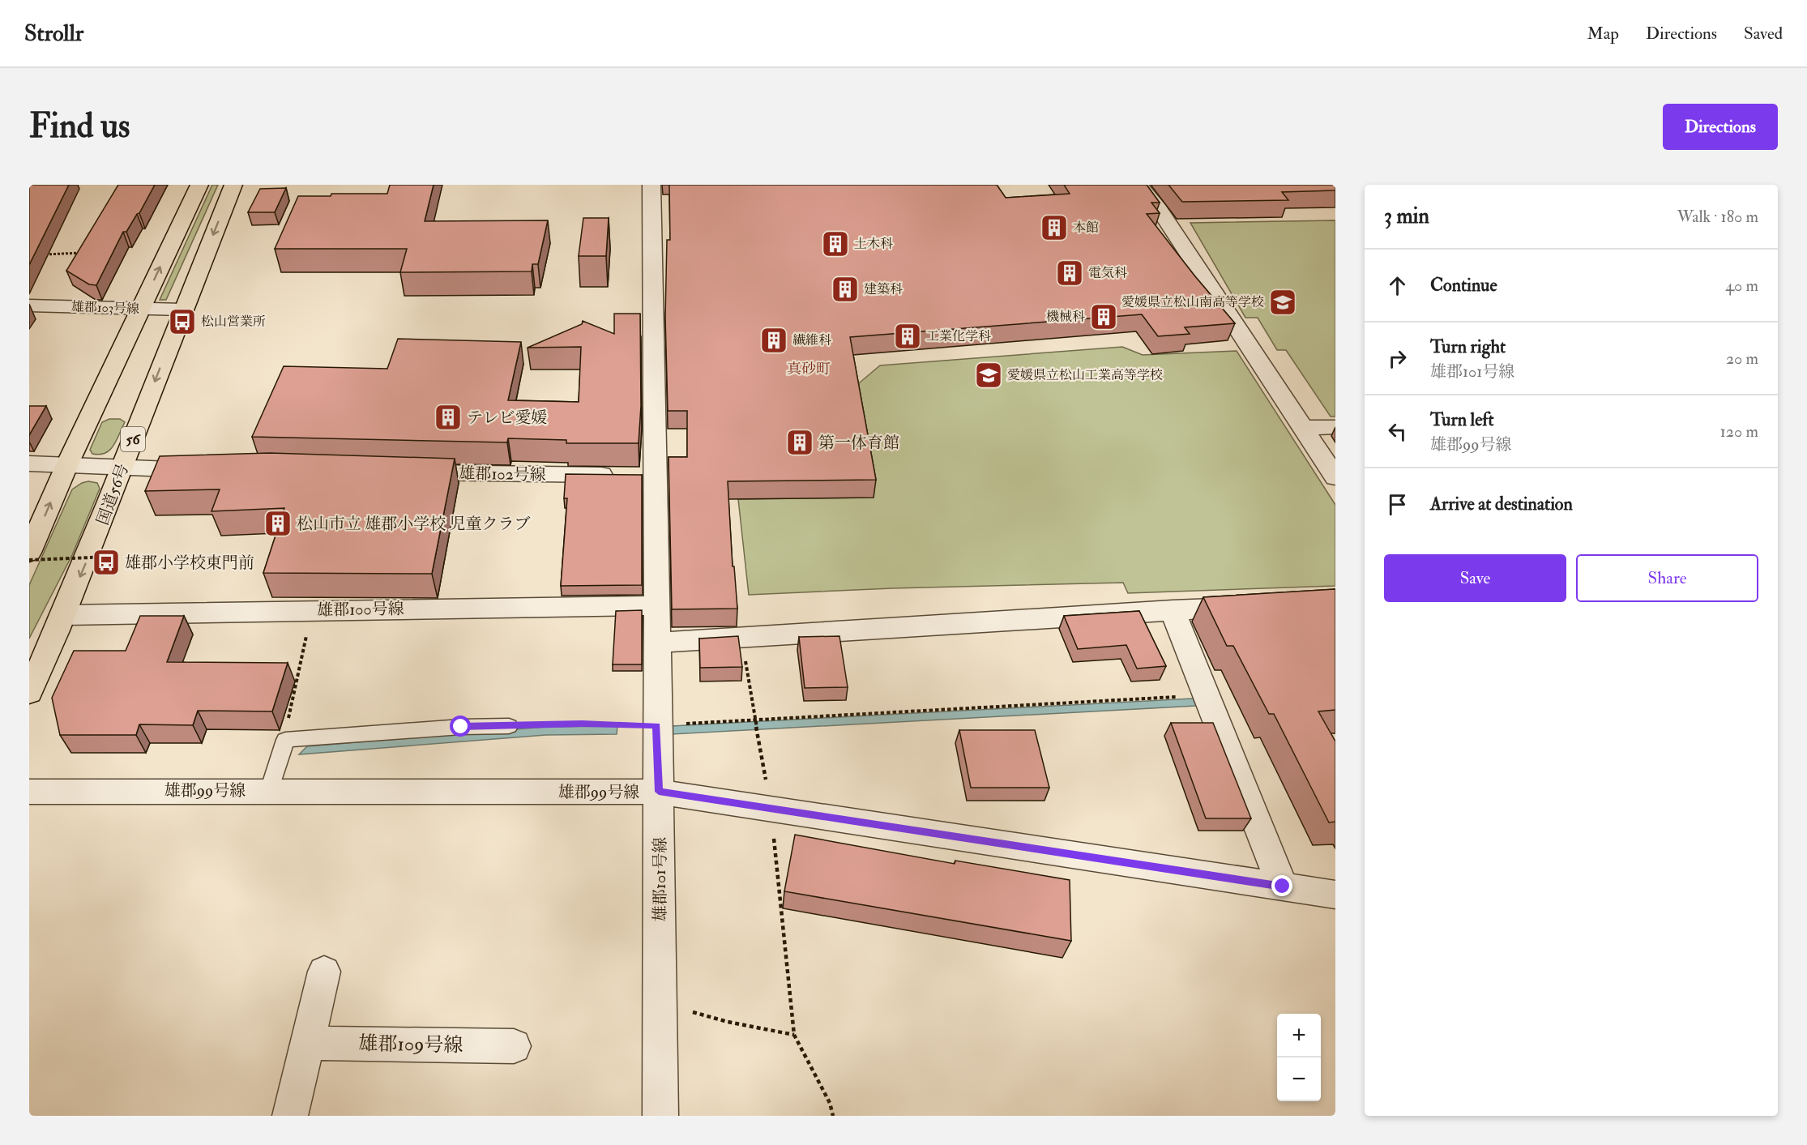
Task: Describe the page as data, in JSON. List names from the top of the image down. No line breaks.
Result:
{"streets":{"highway":["56","国道56号"],"street":["雄郡103号線","雄郡102号線","雄郡100号線","雄郡99号線","雄郡101号線","雄郡109号線"]},"crossings":[["雄郡103号線","国道56号"],["雄郡102号線","雄郡101号線"],["国道56号","雄郡100号線"],["雄郡100号線","雄郡101号線"],["雄郡99号線","雄郡101号線"]],"districts":["真砂町"],"places":{"building":["本館","土木科","電気科","建築科","機械科","工業化学科","繊維科","テレビ愛媛","第一体育館","松山市立 雄郡小学校 児童クラブ"],"school or university":["愛媛県立松山南高等学校","愛媛県立松山工業高等学校"],"bus stop":["松山営業所","雄郡小学校東門前"]},"page":{"header":"Strollr","nav":["Map","Directions","Saved"],"buttons":["Directions",["Save","Share"]],"title":"Find us","heading":["3 min","Walk · 180 m"],"list":[["Continue","40 m"],["Turn right","雄郡101号線","20 m"],["Turn left","雄郡99号線","120 m"],"Arrive at destination"],"map_buttons":["+","−"]}}
